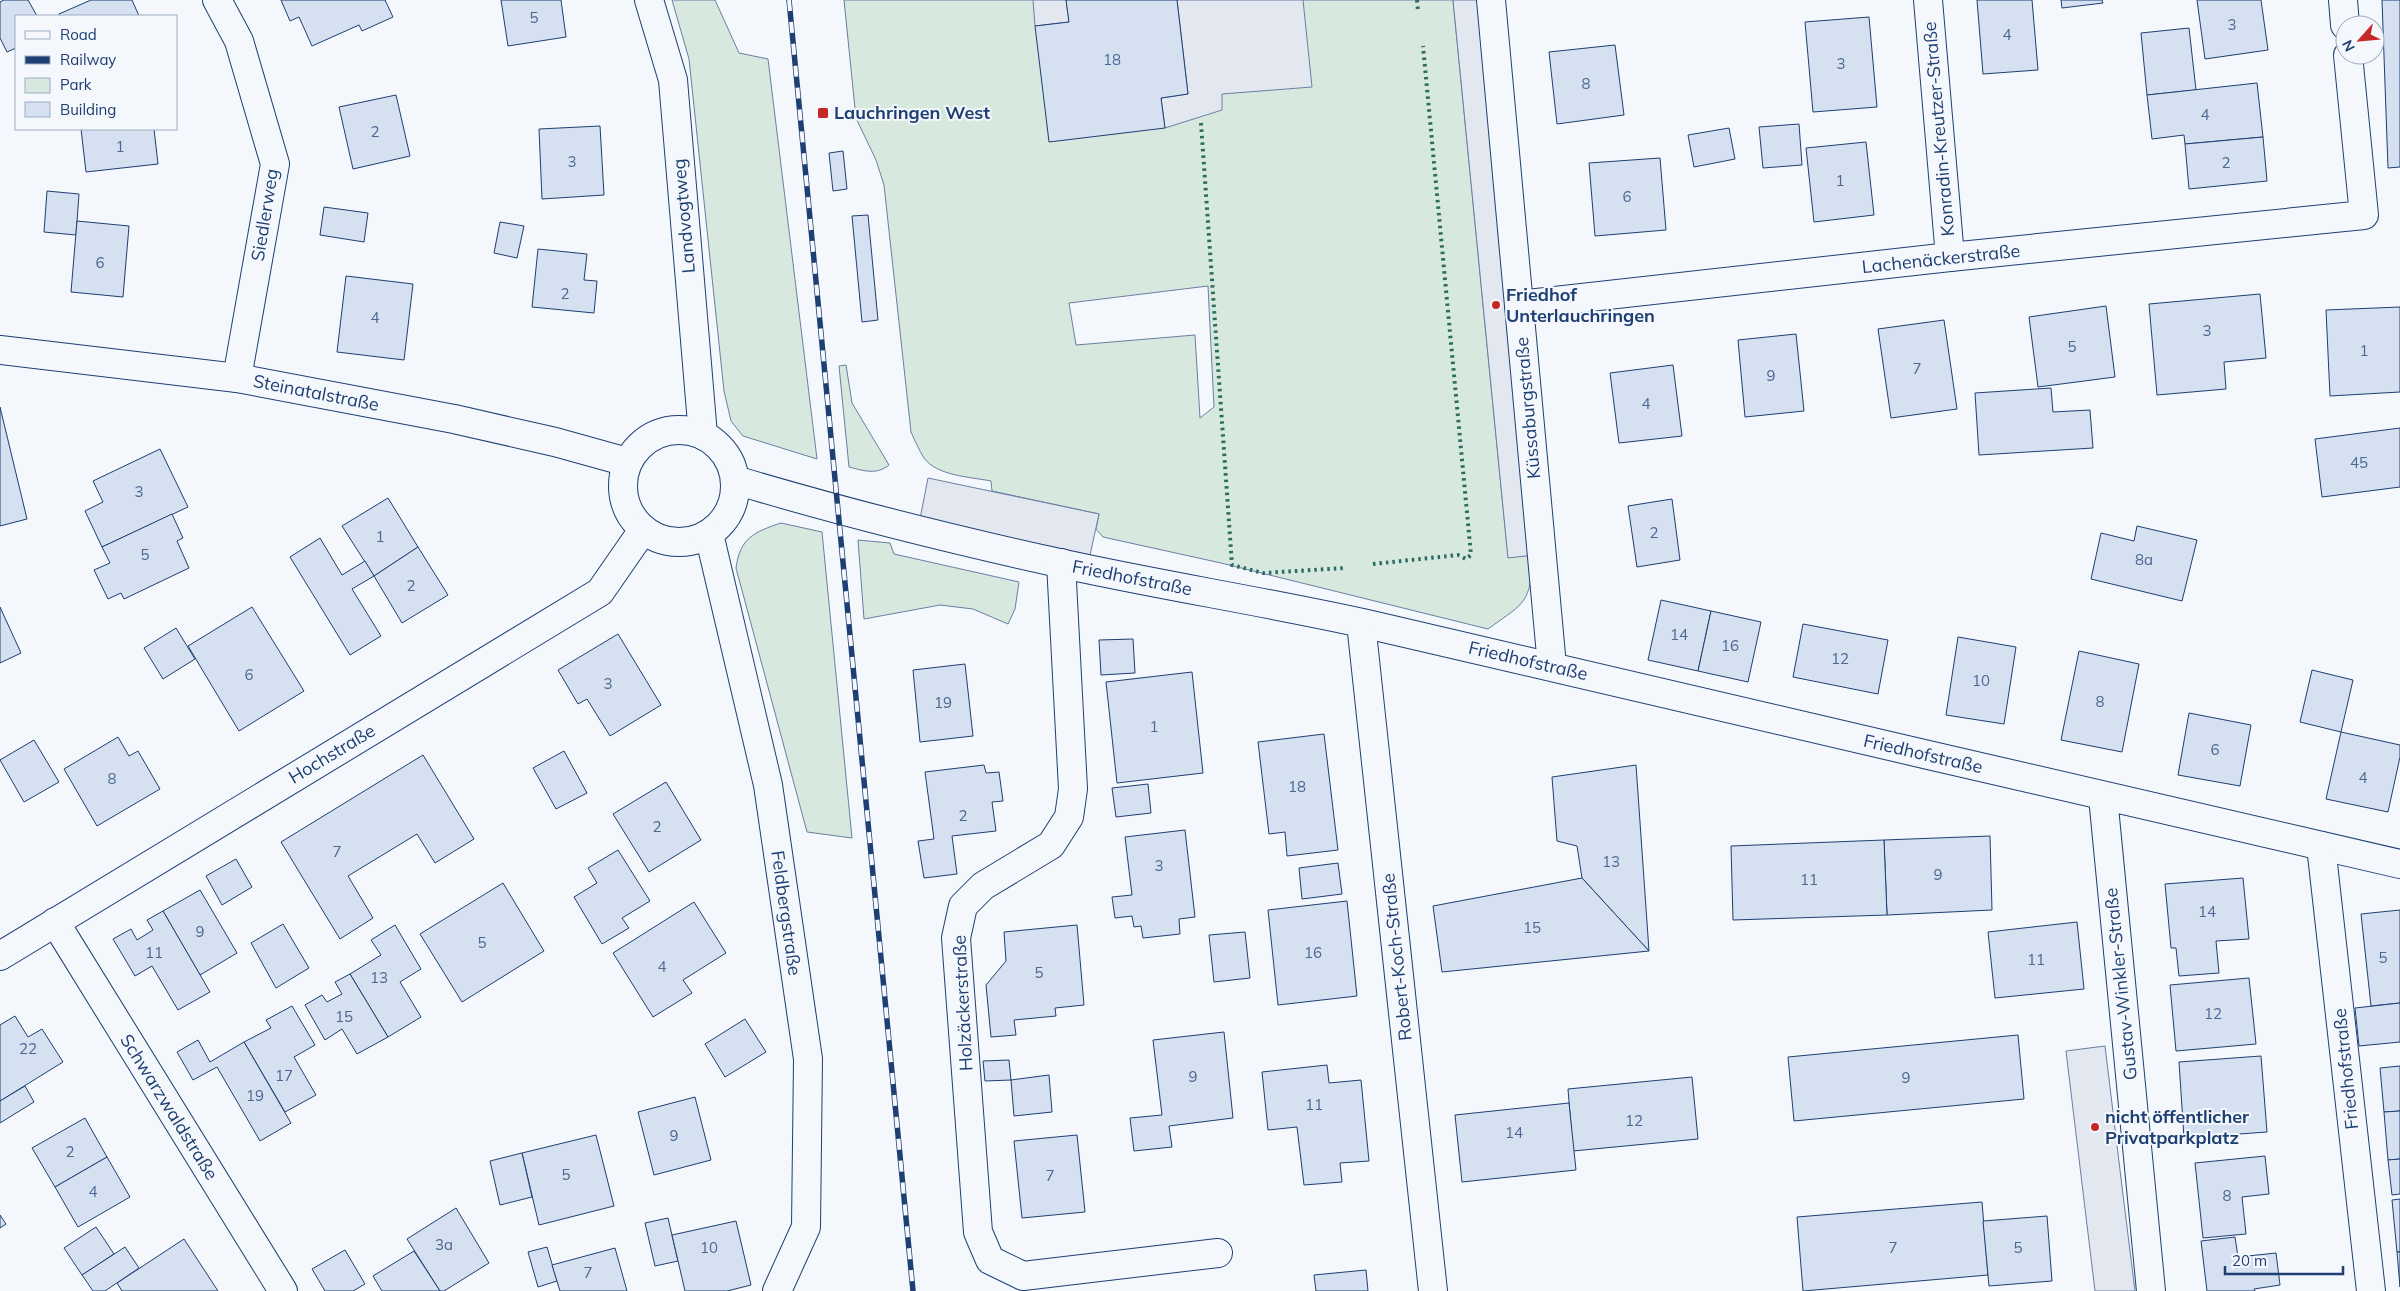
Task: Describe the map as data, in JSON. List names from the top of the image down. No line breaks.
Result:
{"streets":{"street":["Konradin-Kreutzer-Straße","Siedlerweg","Landvogtweg","Lachenäckerstraße","Steinatalstraße","Küssaburgstraße","Friedhofstraße","Hochstraße","Feldbergstraße","Robert-Koch-Straße","Gustav-Winkler-Straße","Holzäckerstraße","Schwarzwaldstraße"]},"crossings":[["Konradin-Kreutzer-Straße","Lachenäckerstraße"],["Siedlerweg","Steinatalstraße"],["Landvogtweg","Steinatalstraße"],["Landvogtweg","Friedhofstraße"],["Landvogtweg","Hochstraße"],["Landvogtweg","Feldbergstraße"],["Lachenäckerstraße","Küssaburgstraße"],["Steinatalstraße","Friedhofstraße"],["Steinatalstraße","Hochstraße"],["Steinatalstraße","Feldbergstraße"],["Küssaburgstraße","Friedhofstraße"],["Friedhofstraße","Hochstraße"],["Friedhofstraße","Feldbergstraße"],["Friedhofstraße","Robert-Koch-Straße"],["Friedhofstraße","Gustav-Winkler-Straße"],["Friedhofstraße","Holzäckerstraße"],["Hochstraße","Feldbergstraße"],["Hochstraße","Schwarzwaldstraße"]],"places":{"transit":["Lauchringen West"],"other":["Friedhof Unterlauchringen","nicht öffentlicher Privatparkplatz"]},"house_numbers":["5","3","4","18","3","8","4","2","1","3","2","1","6","6","2","4","3","5","1","7","9","4","45","3","2","1","5","8a","2","14","16","12","6","10","3","8","19","1","6","4","8","18","2","2","7","13","3","9","11","14","15","9","5","11","16","5","11","4","5","13","12","15","22","17","9","9","19","11","12","14","9","2","5","7","4","8","3a","10","7","5","7"],"legend":["Road","Railway","Park","Building"],"scale_bar":"20 m","north":"bottom left"}
